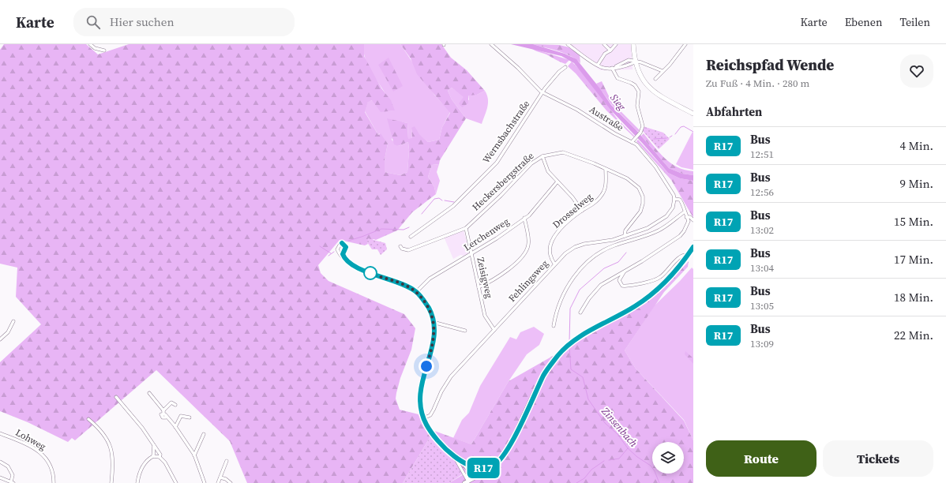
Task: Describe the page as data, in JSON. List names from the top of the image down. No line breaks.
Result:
{"streets":{"street":["Austraße","Wernsbachstraße","Heckersbergstraße","Drosselweg","Lerchenweg","Zeisigweg","Fehlingsweg","Lohweg"]},"crossings":[["Austraße","Wernsbachstraße"],["Austraße","Fehlingsweg"],["Heckersbergstraße","Drosselweg"],["Heckersbergstraße","Zeisigweg"],["Heckersbergstraße","Fehlingsweg"],["Drosselweg","Fehlingsweg"],["Lerchenweg","Zeisigweg"],["Zeisigweg","Fehlingsweg"]],"water":["Sieg","Zinsenbach"],"lines":["bus line R17"],"page":{"header":"Karte","search":"Hier suchen","nav":["Karte","Ebenen","Teilen"],"on_map":"R17","heading":[["Reichspfad Wende","Zu Fuß · 4 Min. · 280 m"],"Abfahrten"],"list":[{"mark":"R17","name":"Bus","note":"12:51","value":"4 Min."},{"mark":"R17","name":"Bus","note":"12:56","value":"9 Min."},{"mark":"R17","name":"Bus","note":"13:02","value":"15 Min."},{"mark":"R17","name":"Bus","note":"13:04","value":"17 Min."},{"mark":"R17","name":"Bus","note":"13:05","value":"18 Min."},{"mark":"R17","name":"Bus","note":"13:09","value":"22 Min."}],"buttons":["Route","Tickets"]}}
